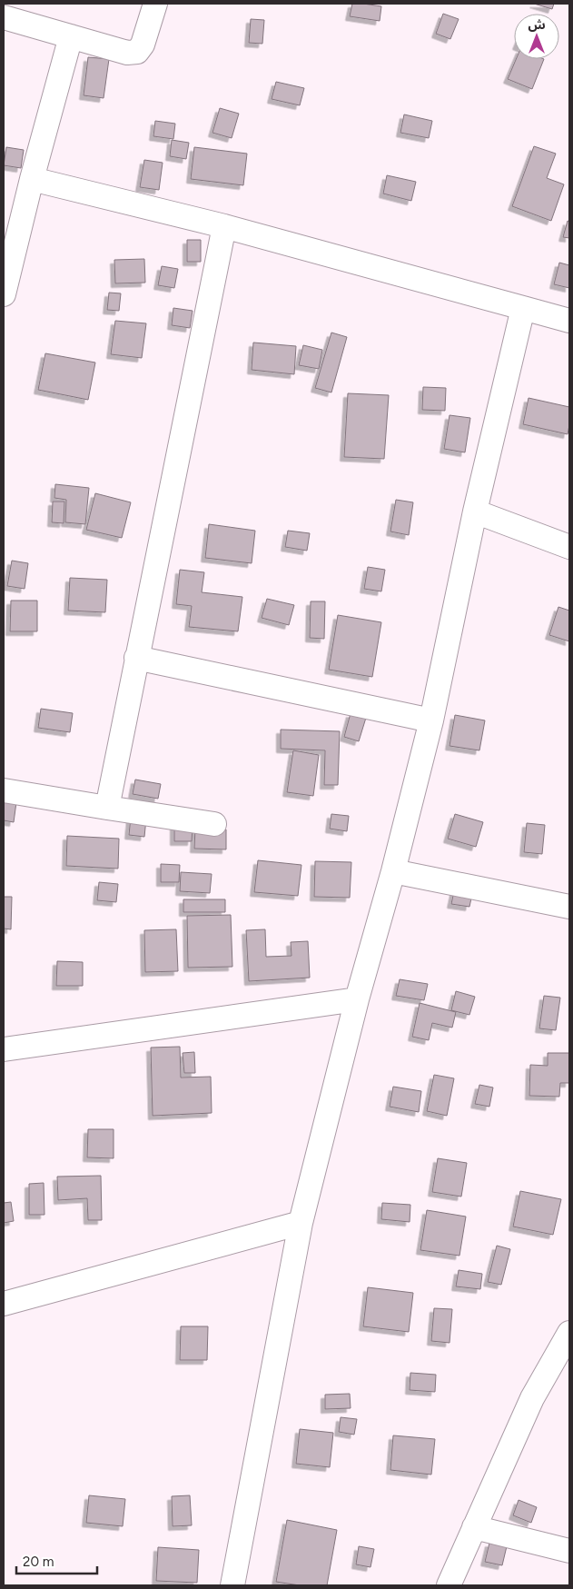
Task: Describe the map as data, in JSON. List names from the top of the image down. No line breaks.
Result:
{"scale_bar":"20 m","north":"top"}
